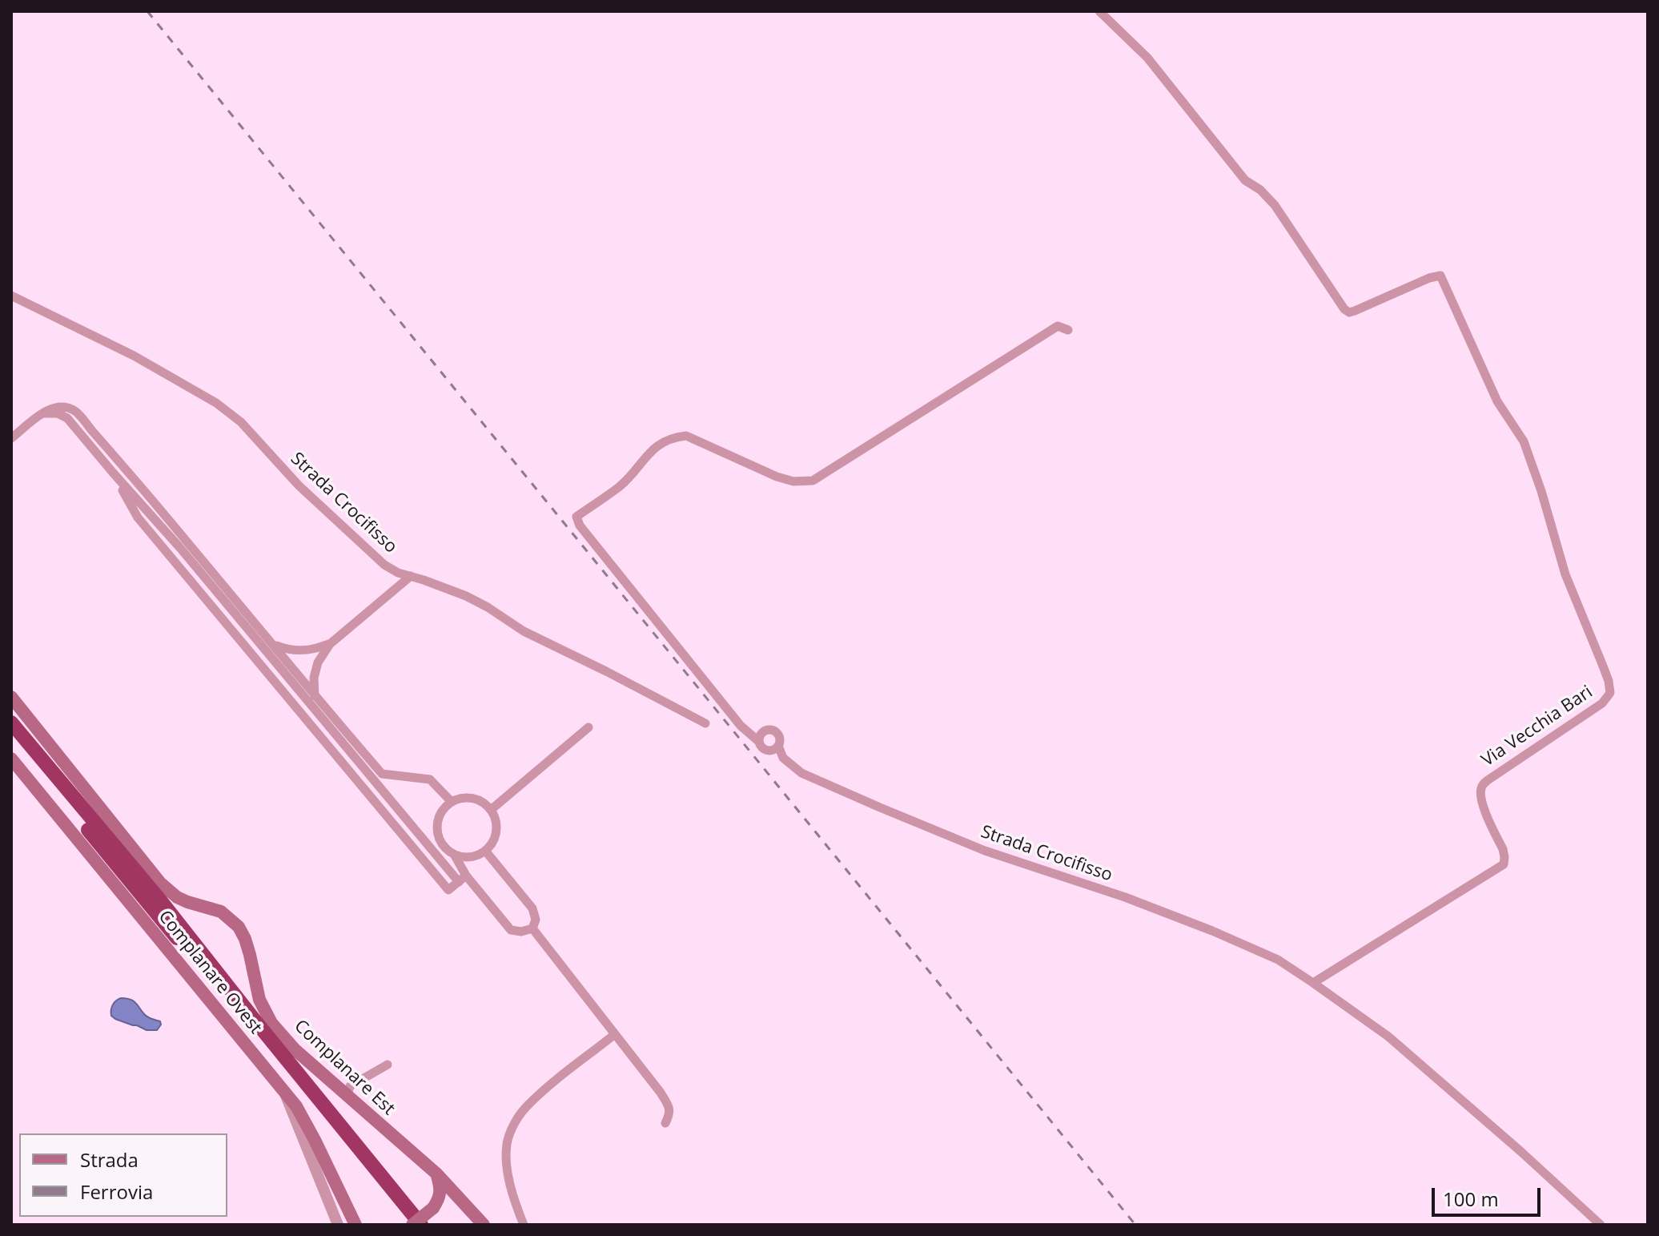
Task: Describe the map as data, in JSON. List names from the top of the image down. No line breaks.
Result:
{"streets":{"main road":["Complanare Ovest","Complanare Est"],"street":["Strada Crocifisso","Via Vecchia Bari"]},"crossings":[["Strada Crocifisso","Via Vecchia Bari"]],"legend":["Strada","Ferrovia"],"scale_bar":"100 m"}
